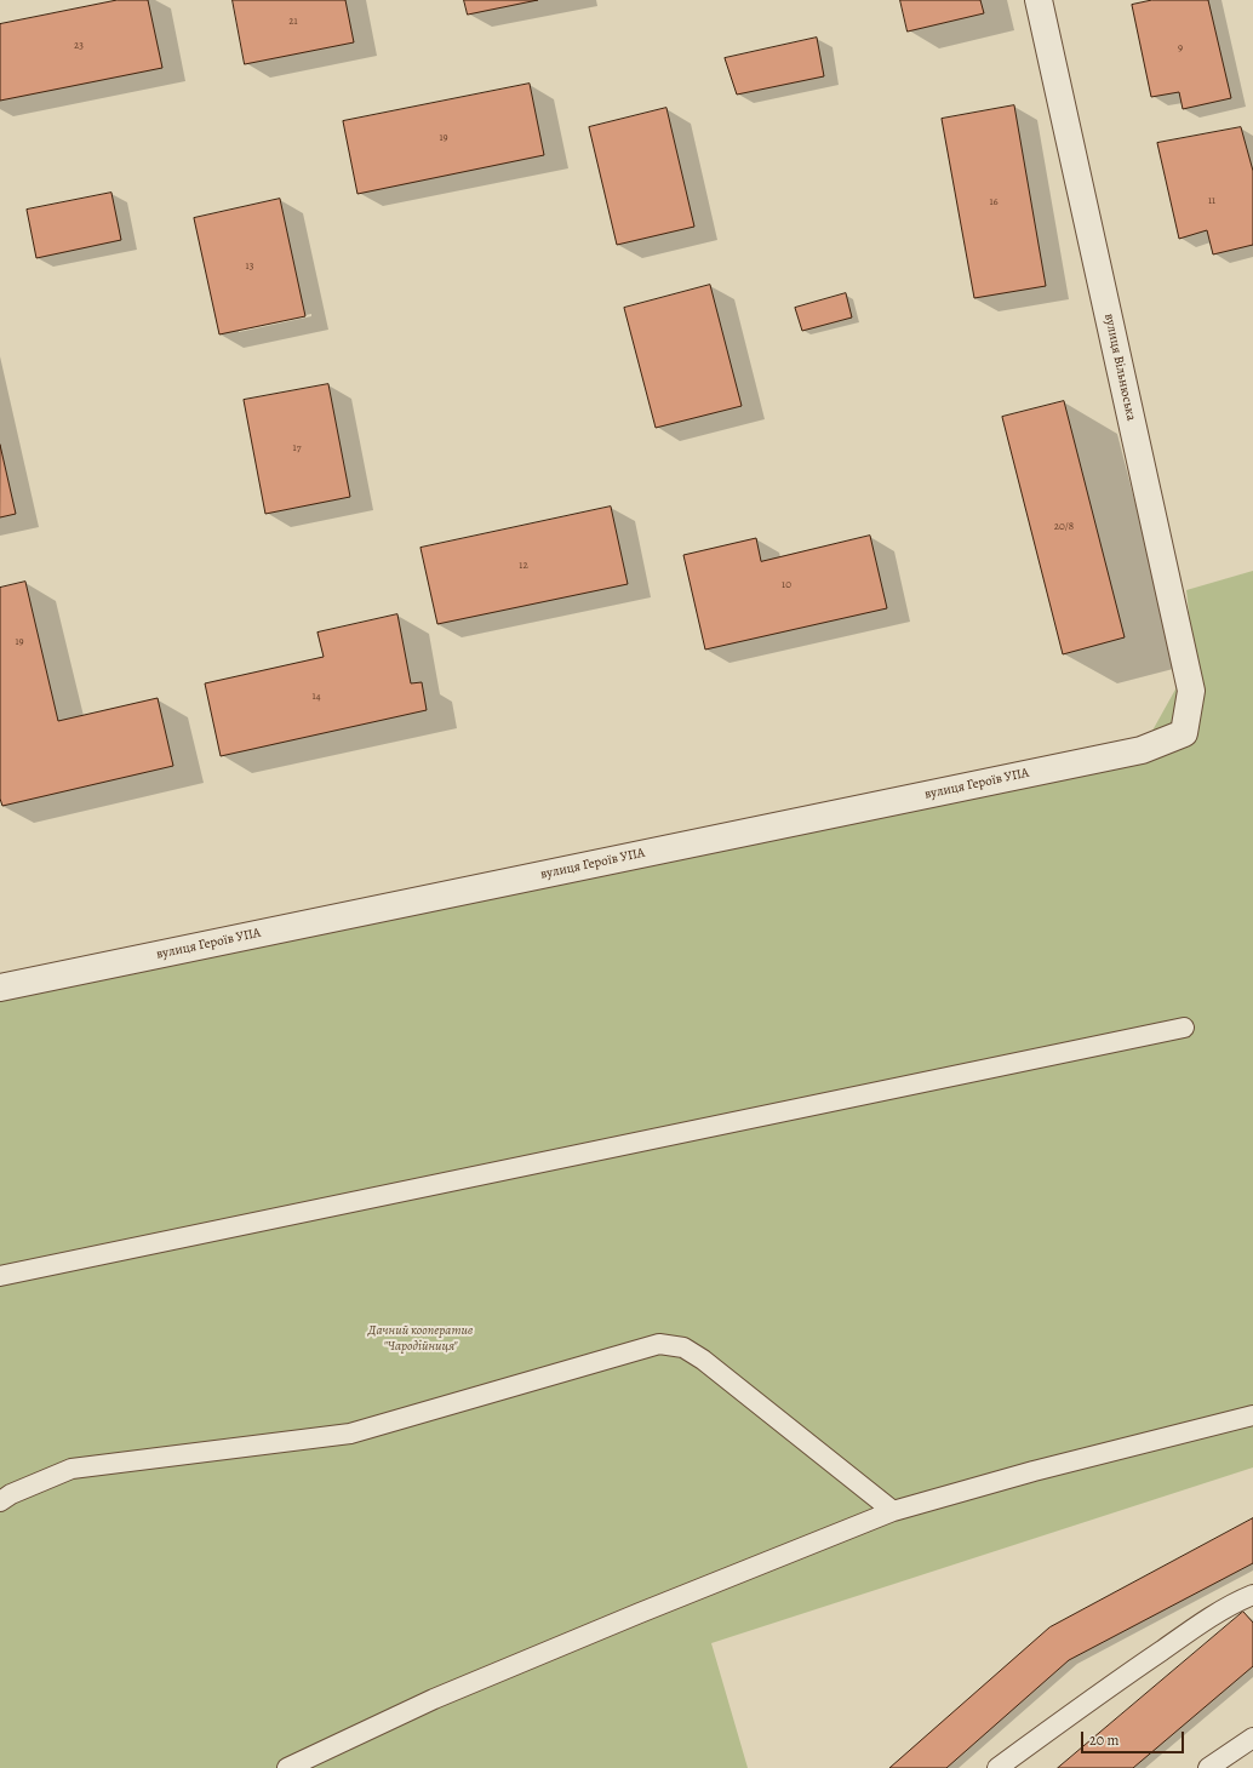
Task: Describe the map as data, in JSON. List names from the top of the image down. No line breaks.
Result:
{"streets":{"street":["вулиця Вільнюська","вулиця Героїв УПА"]},"crossings":[["вулиця Вільнюська","вулиця Героїв УПА"]],"parks":["Дачний кооператив \"Чародійниця\""],"house_numbers":["21","23","9","19","11","16","13","17","20/8","12","10","19","14"],"scale_bar":"20 m"}
